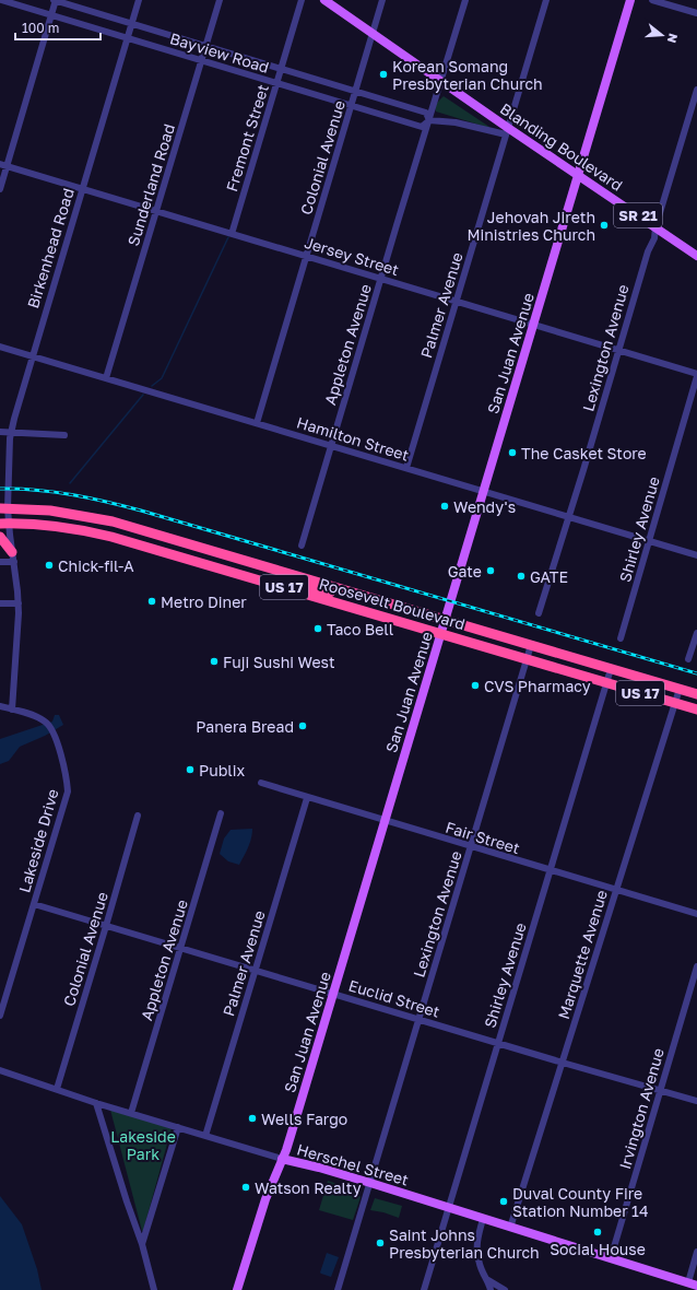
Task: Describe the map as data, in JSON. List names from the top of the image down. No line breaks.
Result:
{"streets":{"highway":["US 17","Roosevelt Boulevard"],"main road":["Blanding Boulevard","SR 21","San Juan Avenue","Herschel Street"],"street":["Bayview Road","Fremont Street","Colonial Avenue","Sunderland Road","Birkenhead Road","Jersey Street","Palmer Avenue","Appleton Avenue","Lexington Avenue","Hamilton Street","Shirley Avenue","Fair Street","Lakeside Drive","Marquette Avenue","Euclid Street","Irvington Avenue"]},"crossings":[["Bayview Road","Fremont Street"],["Bayview Road","Blanding Boulevard"],["Bayview Road","Colonial Avenue"],["Bayview Road","Sunderland Road"],["Bayview Road","Birkenhead Road"],["Bayview Road","Palmer Avenue"],["Bayview Road","Appleton Avenue"],["Fremont Street","Jersey Street"],["Blanding Boulevard","Colonial Avenue"],["Blanding Boulevard","Palmer Avenue"],["Blanding Boulevard","Appleton Avenue"],["Blanding Boulevard","Lexington Avenue"],["Blanding Boulevard","San Juan Avenue"],["Colonial Avenue","Jersey Street"],["Colonial Avenue","Hamilton Street"],["Colonial Avenue","Euclid Street"],["Colonial Avenue","Herschel Street"],["Sunderland Road","Jersey Street"],["Sunderland Road","Hamilton Street"],["Birkenhead Road","Jersey Street"],["Birkenhead Road","Hamilton Street"],["Birkenhead Road","Roosevelt Boulevard"],["Birkenhead Road","Lakeside Drive"],["Jersey Street","Palmer Avenue"],["Jersey Street","Appleton Avenue"],["Jersey Street","Lexington Avenue"],["Jersey Street","San Juan Avenue"],["Jersey Street","Shirley Avenue"],["Palmer Avenue","Hamilton Street"],["Palmer Avenue","Fair Street"],["Palmer Avenue","Euclid Street"],["Palmer Avenue","Herschel Street"],["Appleton Avenue","Hamilton Street"],["Appleton Avenue","Euclid Street"],["Appleton Avenue","Herschel Street"],["Lexington Avenue","Hamilton Street"],["Lexington Avenue","Roosevelt Boulevard"],["Lexington Avenue","Fair Street"],["Lexington Avenue","Euclid Street"],["Lexington Avenue","Herschel Street"],["San Juan Avenue","Hamilton Street"],["San Juan Avenue","Roosevelt Boulevard"],["San Juan Avenue","Fair Street"],["San Juan Avenue","Euclid Street"],["San Juan Avenue","Herschel Street"],["Hamilton Street","Shirley Avenue"],["Shirley Avenue","Roosevelt Boulevard"],["Shirley Avenue","Fair Street"],["Shirley Avenue","Euclid Street"],["Shirley Avenue","Herschel Street"],["Roosevelt Boulevard","Marquette Avenue"],["Fair Street","Marquette Avenue"],["Lakeside Drive","Euclid Street"],["Marquette Avenue","Euclid Street"],["Marquette Avenue","Herschel Street"],["Euclid Street","Irvington Avenue"],["Irvington Avenue","Herschel Street"]],"parks":["Lakeside Park"],"places":["Korean Somang Presbyterian Church","Jehovah Jireth Ministries Church","The Casket Store","Wendy's","Chick-fil-A","Gate","GATE","Metro Diner","Taco Bell","Fuji Sushi West","CVS Pharmacy","Panera Bread","Publix","Wells Fargo","Watson Realty","Duval County Fire Station Number 14","Social House","Saint Johns Presbyterian Church"],"scale_bar":"100 m","north":"right"}
